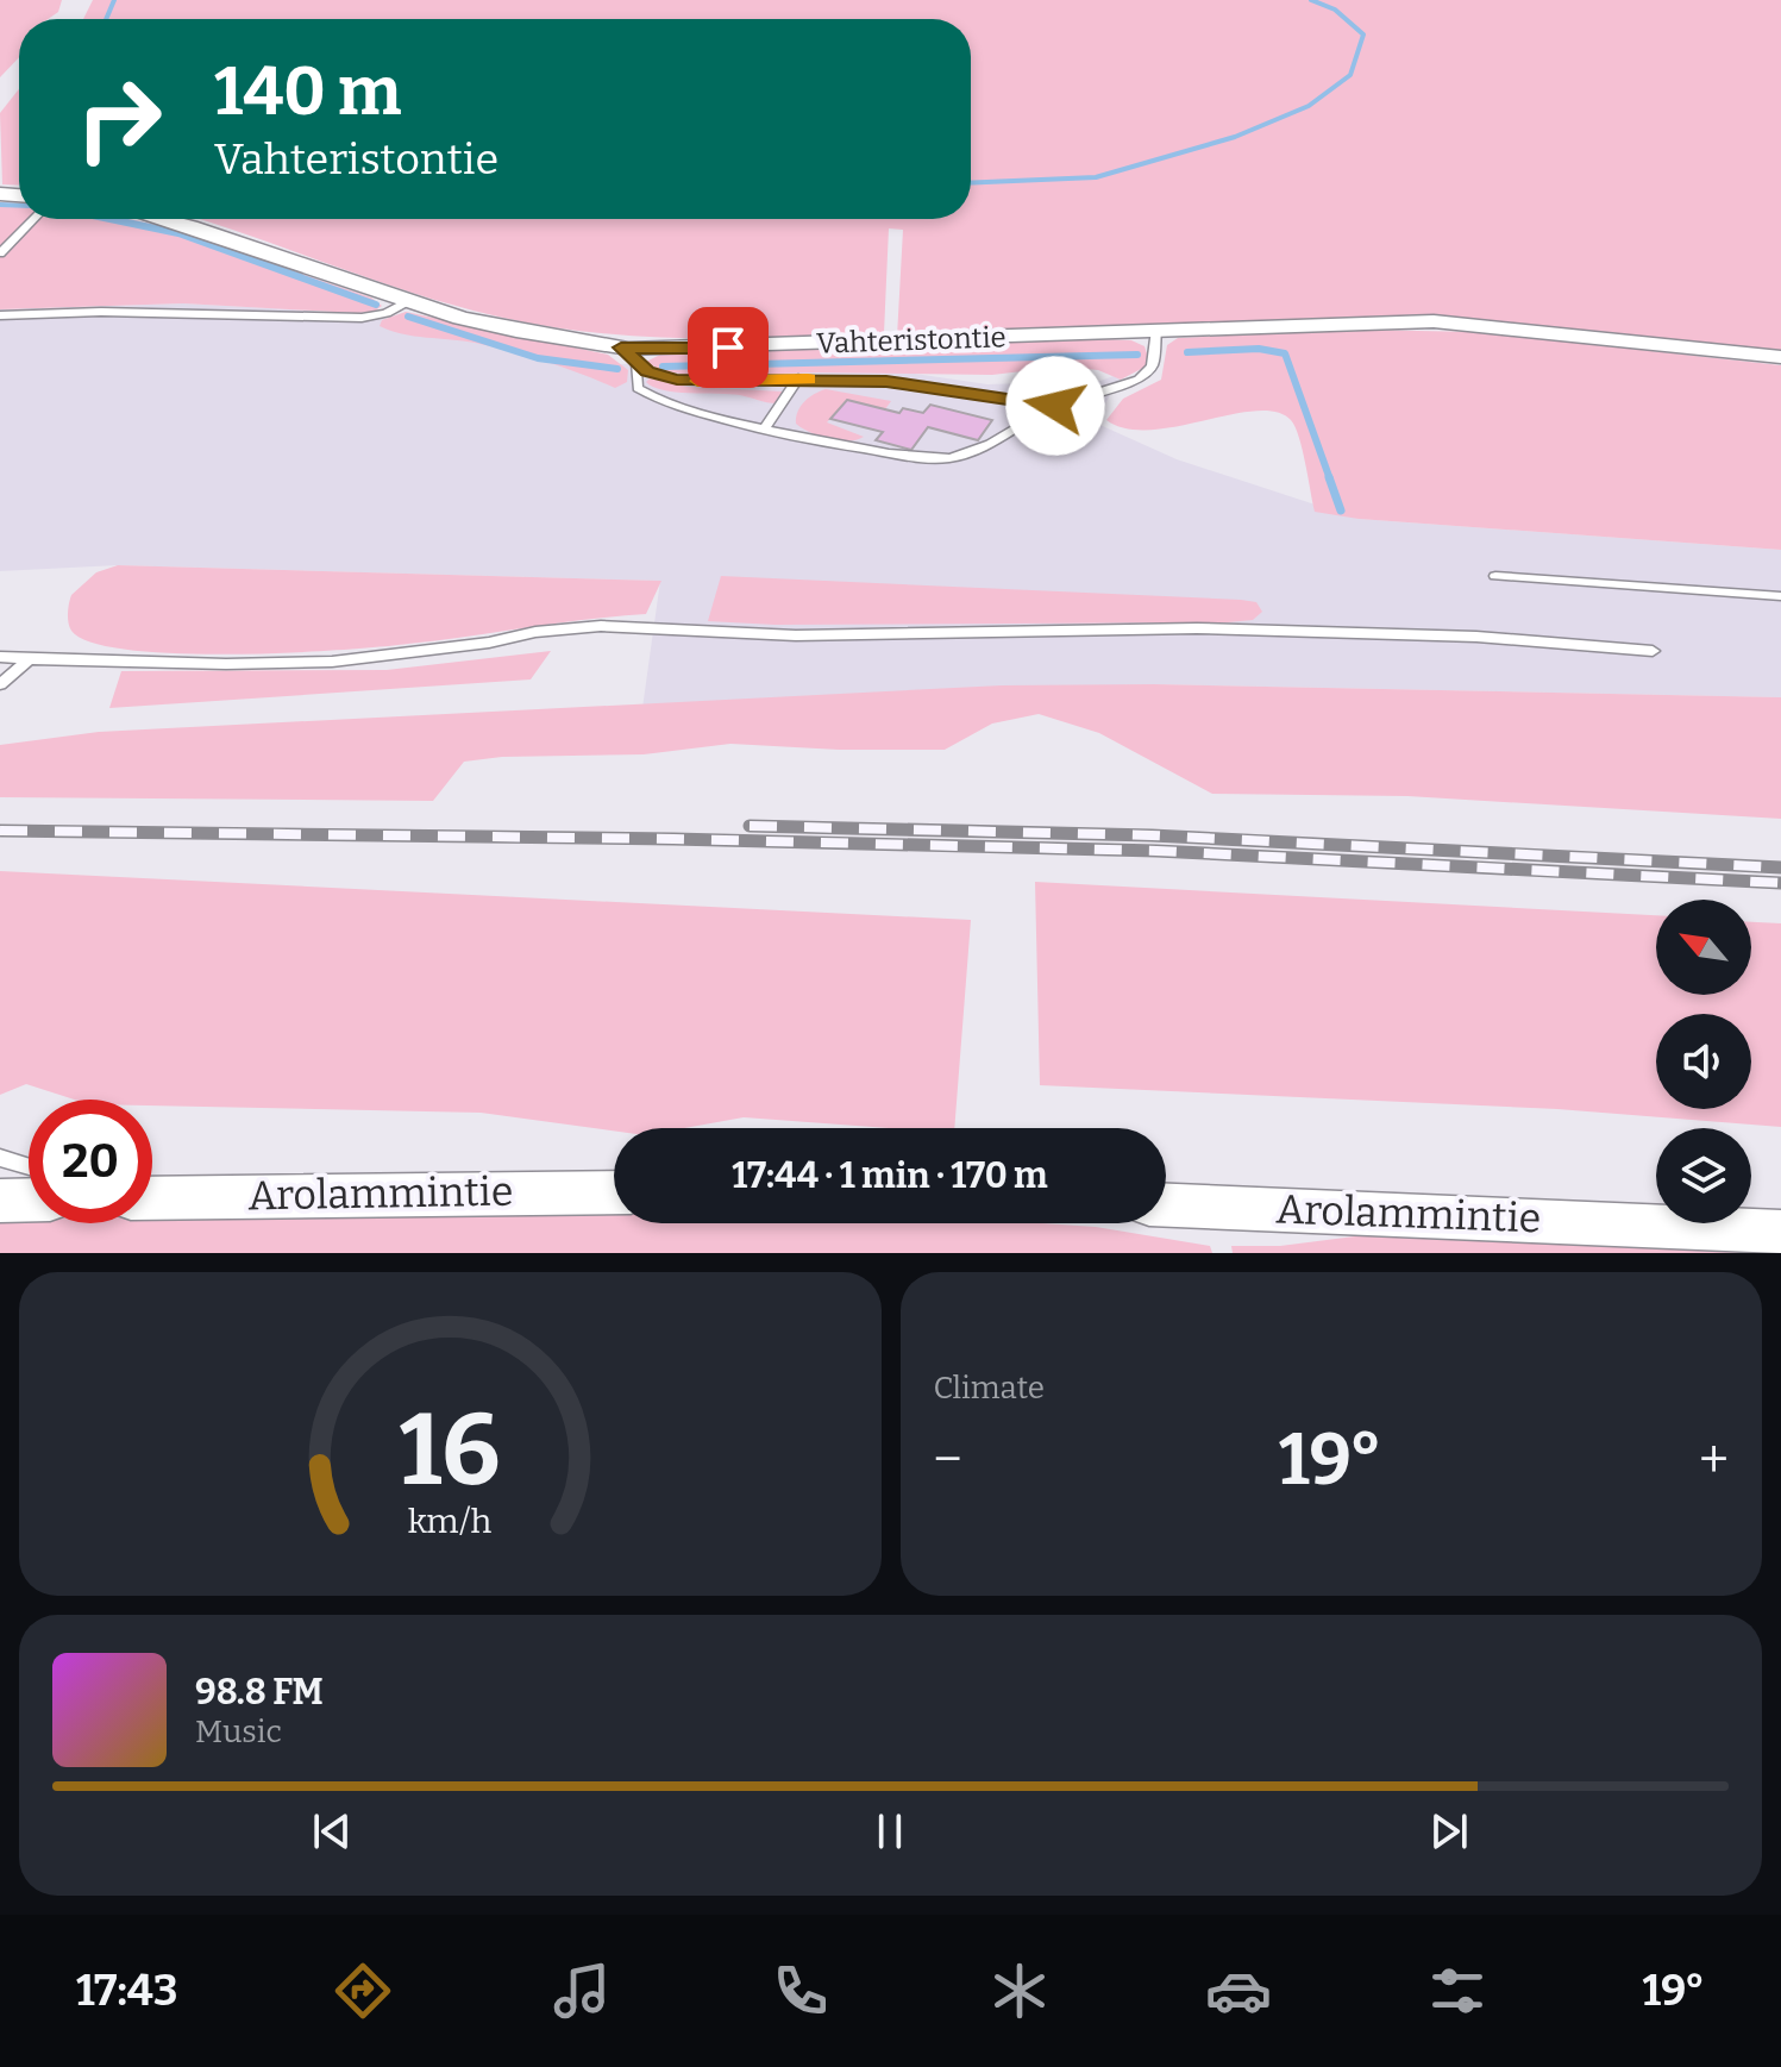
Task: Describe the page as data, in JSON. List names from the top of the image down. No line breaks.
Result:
{"streets":{"street":["Vahteristontie","Arolammintie"]},"north":"top left","page":{"turn":["140 m","Vahteristontie"],"limit":"20","trip":"17:44 · 1 min · 170 m","tile":"Climate","heat":["−","19°","+"],"song":["98.8 FM","Music"],"tabs":["17:43","19°"],"gauge":["16","km/h"]}}
